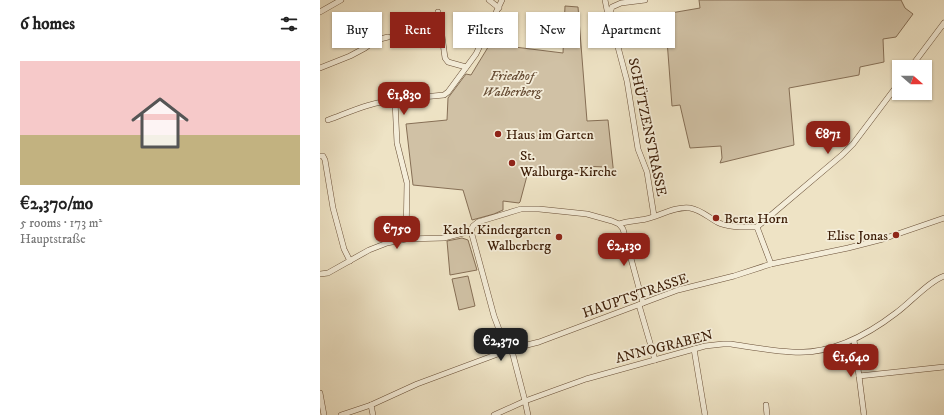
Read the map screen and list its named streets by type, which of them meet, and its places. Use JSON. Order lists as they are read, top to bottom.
{
  "streets": {
    "street": ["SCHÜTZENSTRASSE", "HAUPTSTRASSE", "ANNOGRABEN"]
  },
  "parks": ["Friedhof Walberberg"],
  "places": [
    "Haus im Garten",
    "St. Walburga-Kirche",
    "Berta Horn",
    "Elise Jonas",
    "Kath. Kindergarten Walberberg"
  ],
  "north": "right",
  "page": {
    "heading": "6 homes",
    "chip": [
      "Buy",
      "Rent",
      "Filters",
      "New",
      "Apartment"
    ],
    "list": [
      {
        "name": "€2,370/mo",
        "note": "5 rooms · 173 m² · Hauptstraße"
      }
    ],
    "price": [
      "€1,830",
      "€871",
      "€750",
      "€2,130",
      "€2,370",
      "€1,640"
    ]
  }
}
